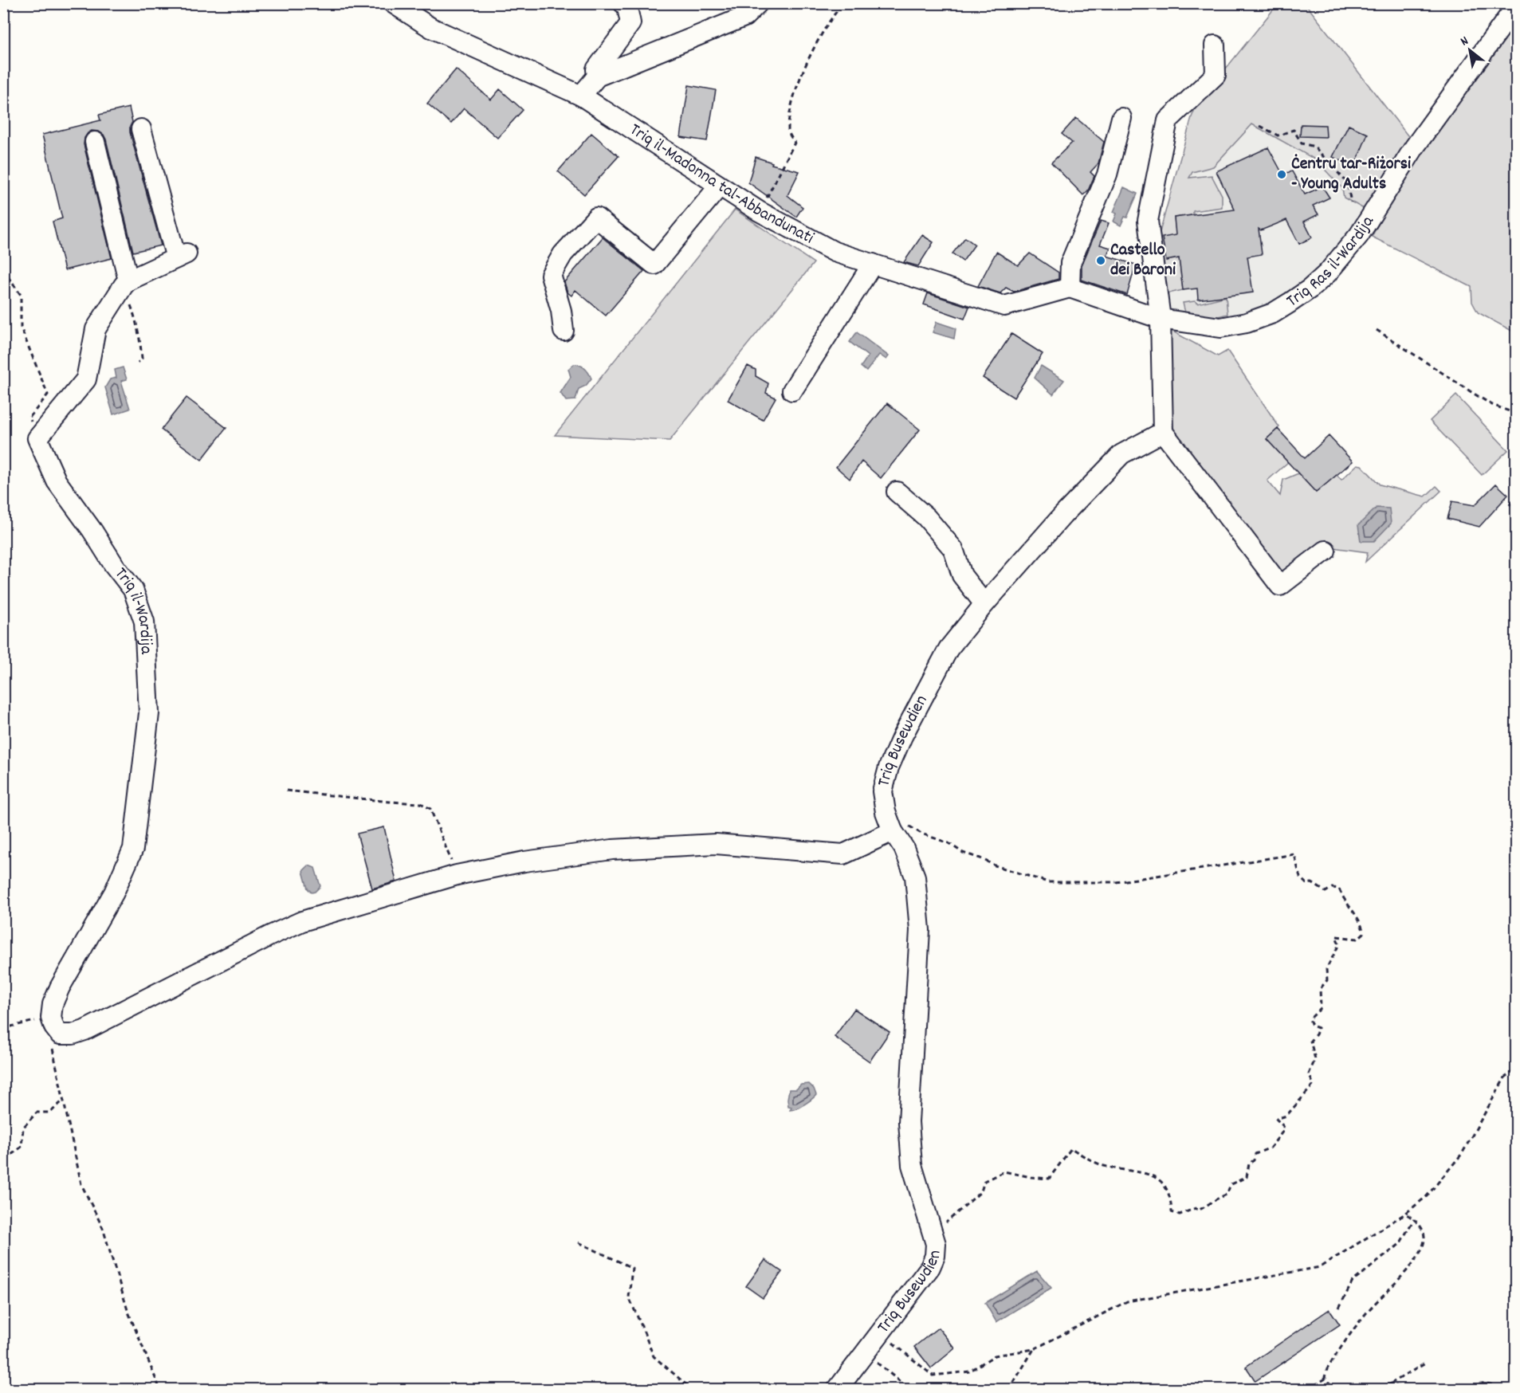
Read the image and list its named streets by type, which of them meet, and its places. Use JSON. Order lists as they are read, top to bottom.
{
  "streets": {
    "street": [
      "Triq il-Madonna tal-Abbandunati",
      "Triq Ras il-Wardija",
      "Triq il-Wardija",
      "Triq Busewdien"
    ]
  },
  "crossings": [
    ["Triq il-Madonna tal-Abbandunati", "Triq Ras il-Wardija"]
  ],
  "places": ["Ċentru tar-Riżorsi - Young Adults", "Castello dei Baroni"],
  "north": "top left"
}
